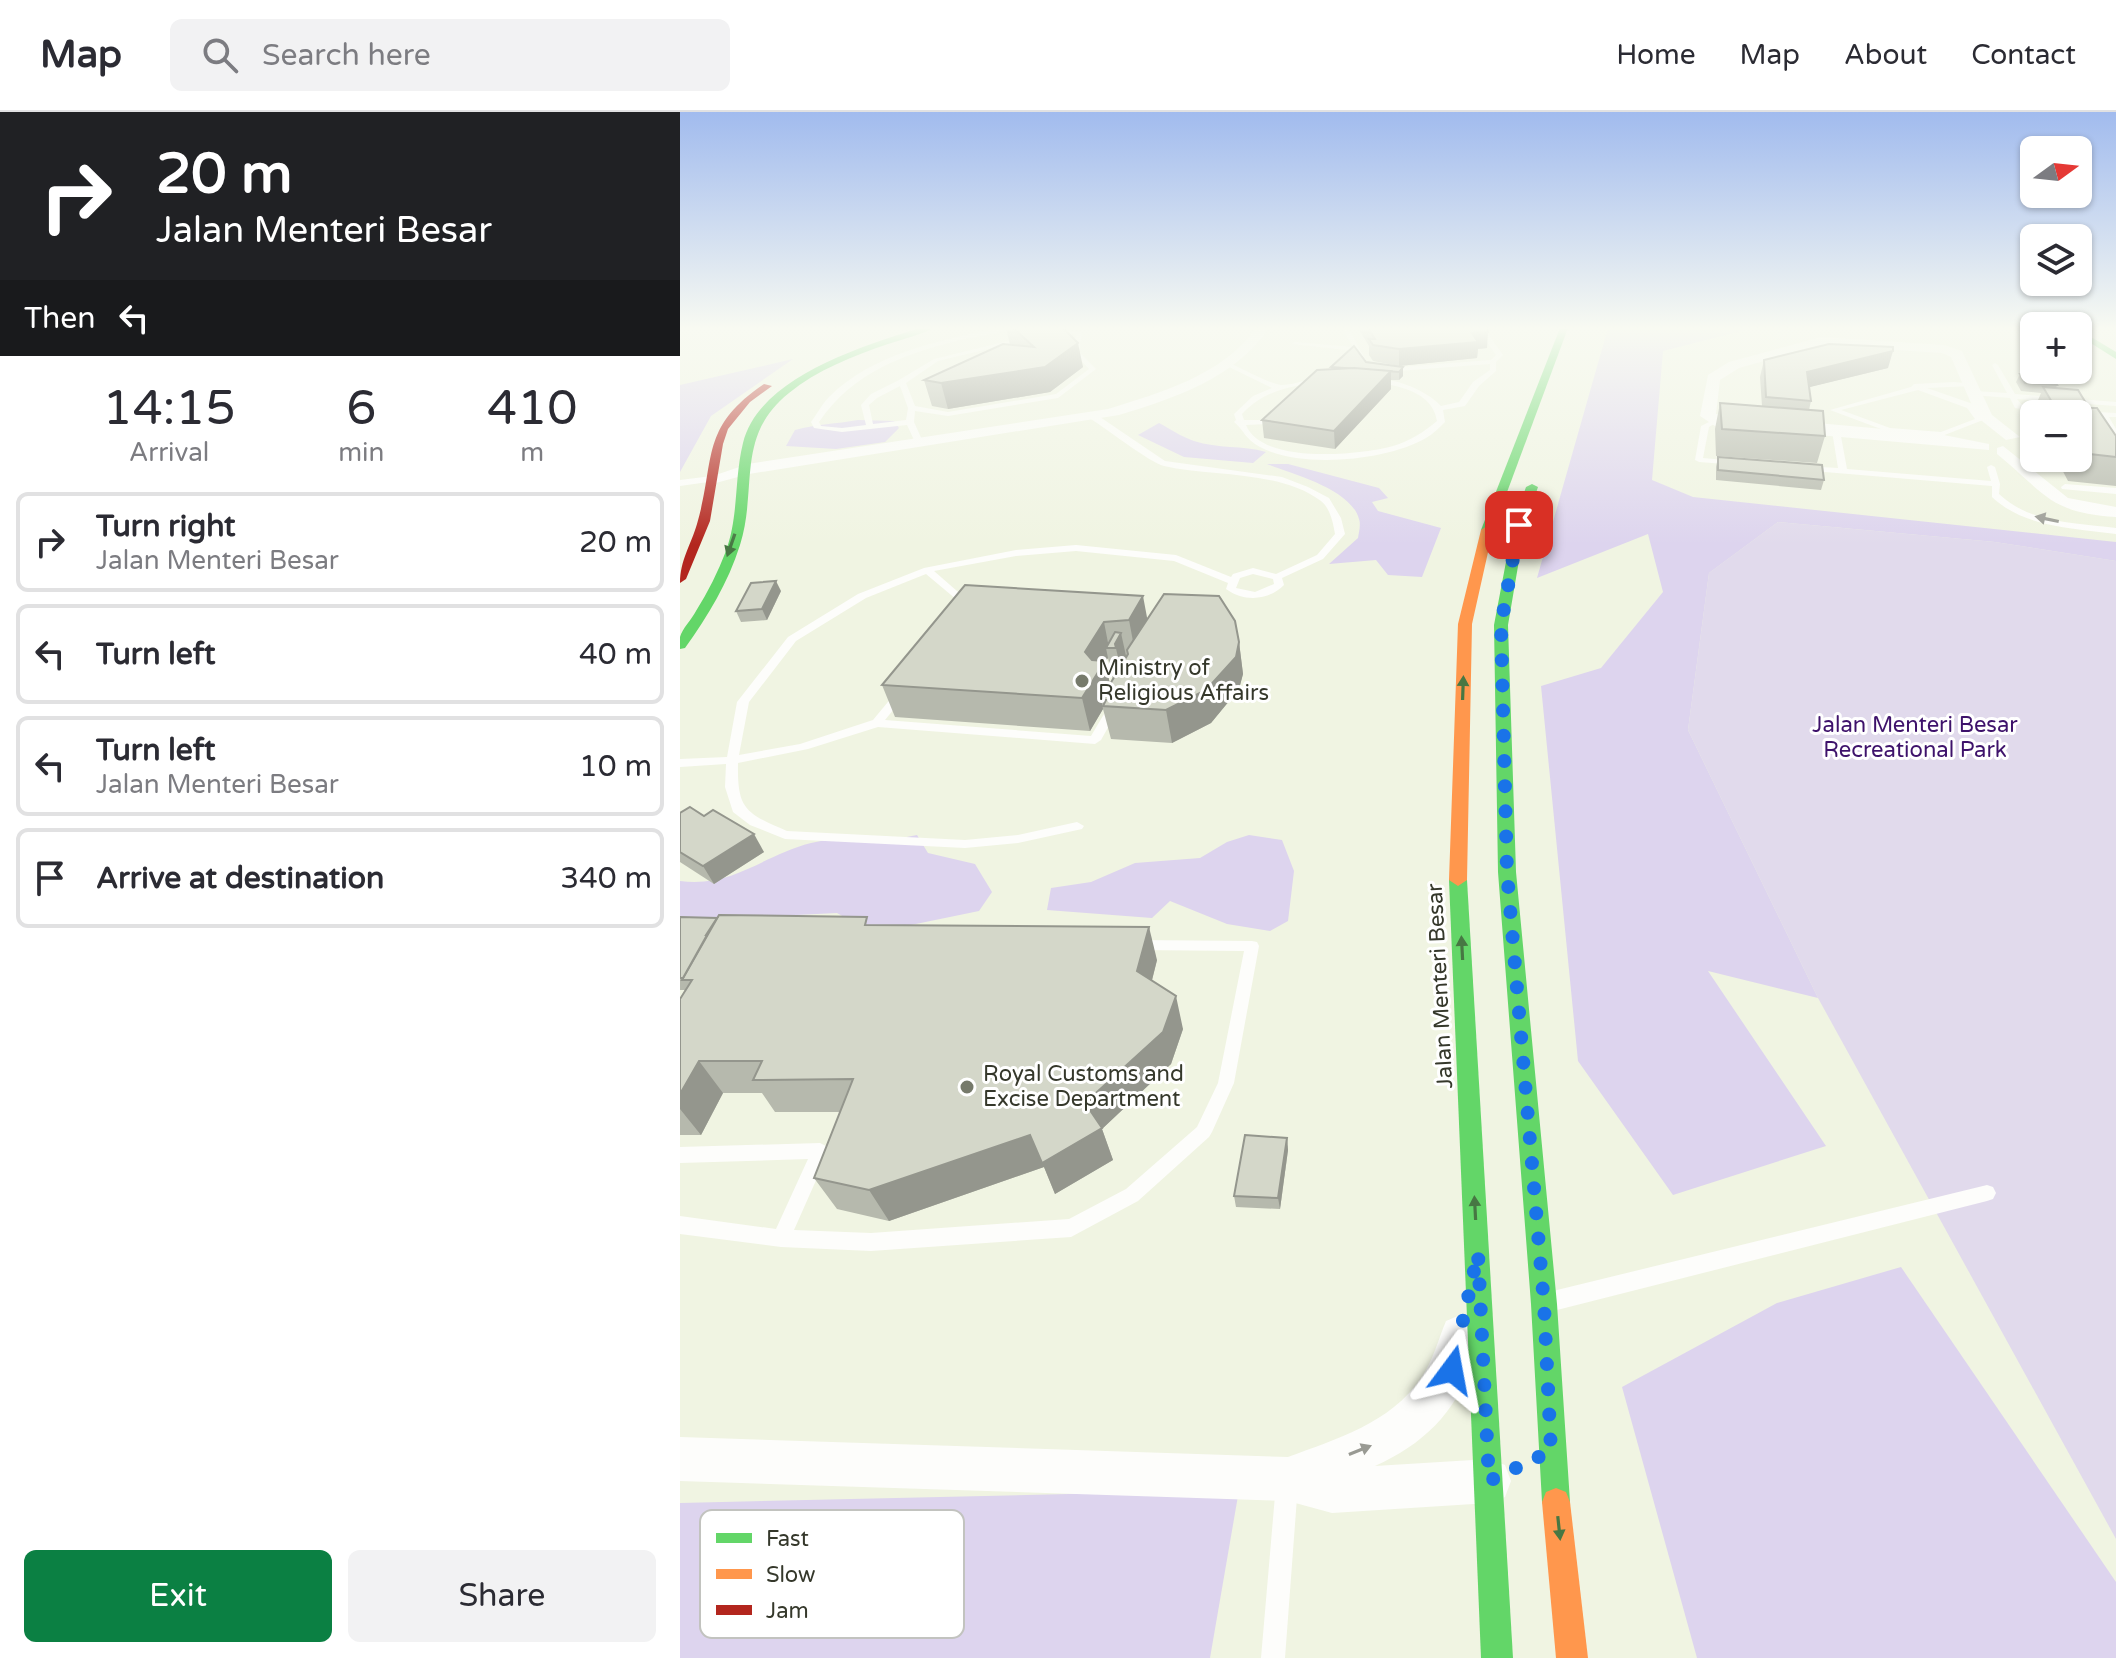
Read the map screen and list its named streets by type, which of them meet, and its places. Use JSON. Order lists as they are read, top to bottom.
{
  "streets": {
    "main road": ["Jalan Menteri Besar"]
  },
  "parks": ["Jalan Menteri Besar Recreational Park"],
  "places": ["Ministry of Religious Affairs", "Royal Customs and Excise Department"],
  "legend": ["Fast", "Slow", "Jam"],
  "north": "right",
  "page": {
    "header": "Map",
    "search": "Search here",
    "nav": [
      "Home",
      "Map",
      "About",
      "Contact"
    ],
    "turn": ["20 m", "Jalan Menteri Besar"],
    "map_buttons": ["+", "−"],
    "then": "Then",
    "eta": [
      "14:15",
      "Arrival",
      "6",
      "min",
      "410",
      "m"
    ],
    "list": [
      {
        "name": "Turn right",
        "note": "Jalan Menteri Besar",
        "value": "20 m"
      },
      {
        "name": "Turn left",
        "value": "40 m"
      },
      {
        "name": "Turn left",
        "note": "Jalan Menteri Besar",
        "value": "10 m"
      },
      {
        "name": "Arrive at destination",
        "value": "340 m"
      }
    ],
    "buttons": ["Exit", "Share"]
  }
}
